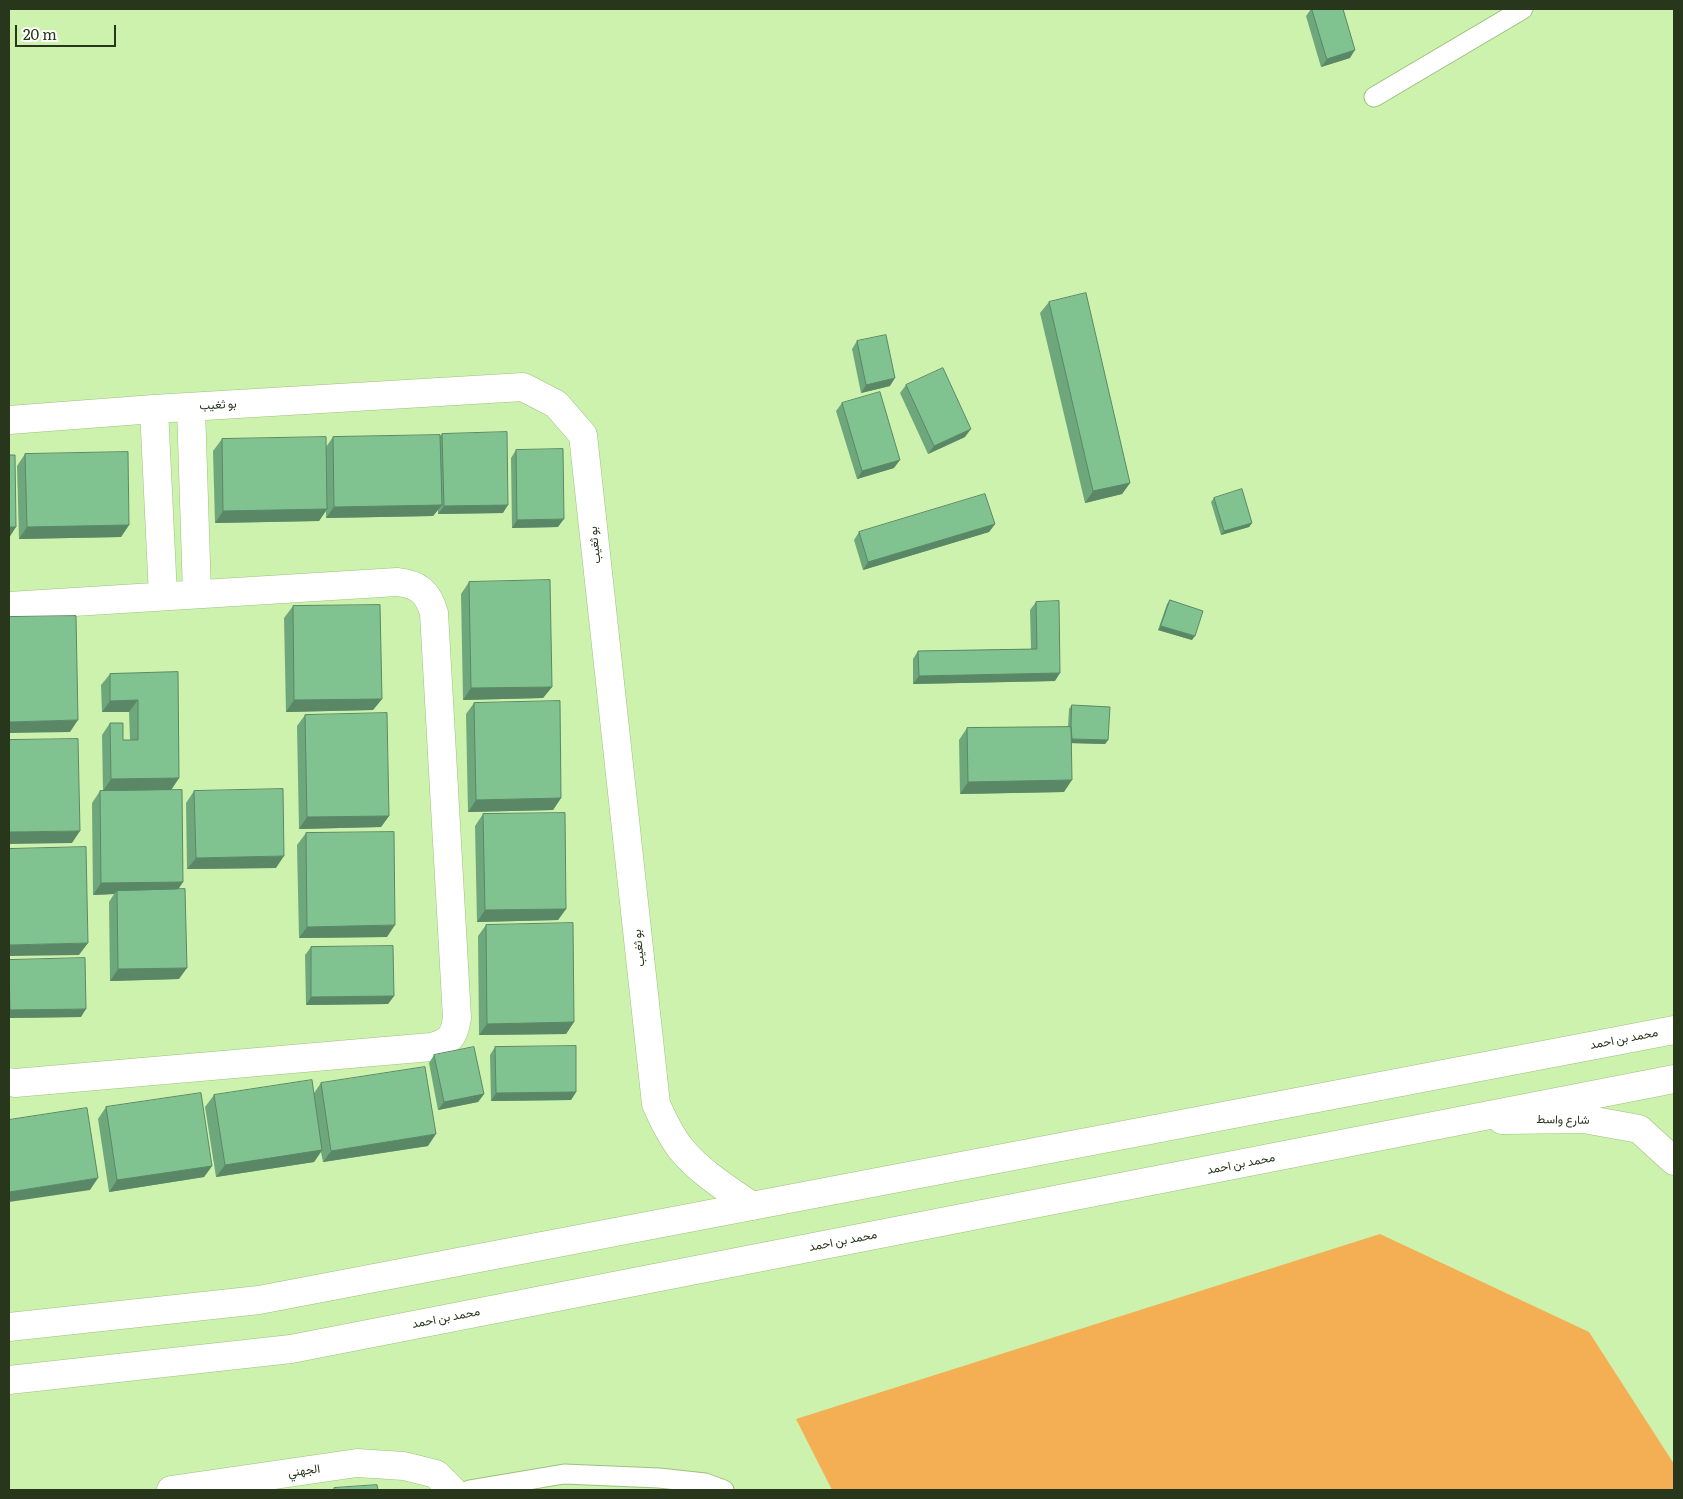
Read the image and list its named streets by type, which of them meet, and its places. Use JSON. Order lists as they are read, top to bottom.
{
  "streets": {
    "street": [
      "بو ثغيب",
      "محمد بن احمد",
      "شارع واسط",
      "الجهني"
    ]
  },
  "crossings": [
    ["بو ثغيب", "محمد بن احمد"],
    ["محمد بن احمد", "شارع واسط"]
  ],
  "scale_bar": "20 m"
}
